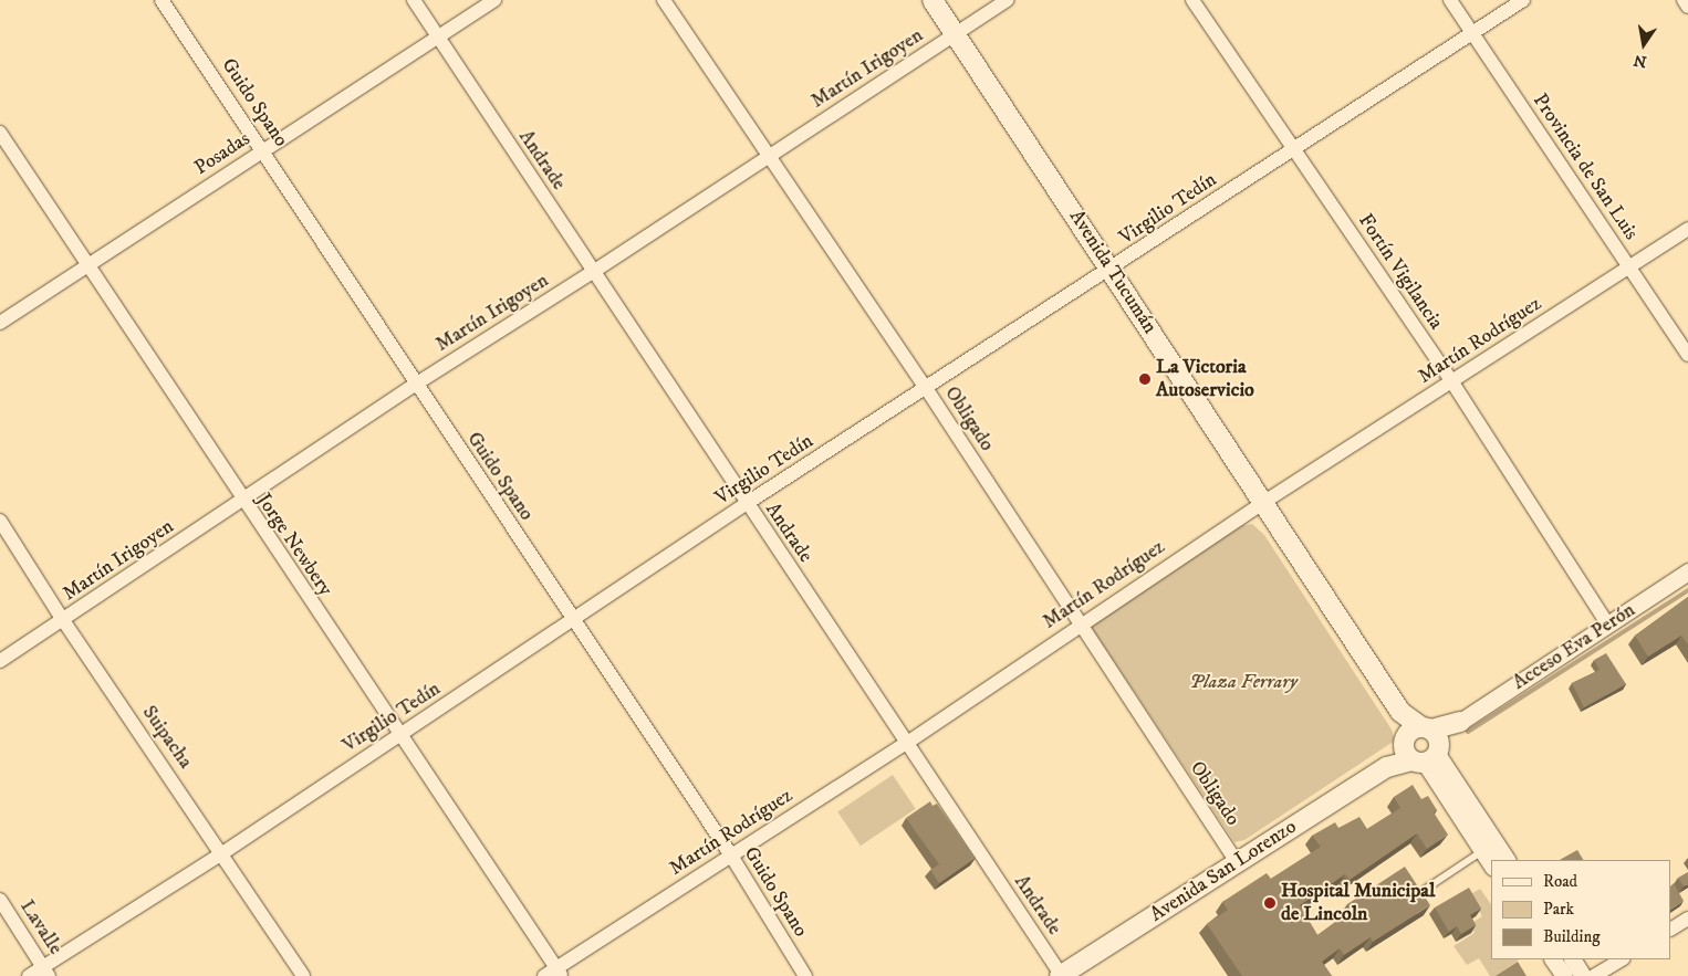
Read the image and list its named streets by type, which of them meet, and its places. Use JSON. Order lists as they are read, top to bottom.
{
  "streets": {
    "main road": ["Avenida Tucumán", "Acceso Eva Perón", "Avenida San Lorenzo"],
    "street": [
      "Martín Irigoyen",
      "Guido Spano",
      "Posadas",
      "Andrade",
      "Provincia de San Luis",
      "Virgilio Tedín",
      "Fortín Vigilancia",
      "Martín Rodríguez",
      "Obligado",
      "Jorge Newbery",
      "Suipacha",
      "Lavalle"
    ]
  },
  "crossings": [
    ["Martín Irigoyen", "Guido Spano"],
    ["Martín Irigoyen", "Andrade"],
    ["Martín Irigoyen", "Avenida Tucumán"],
    ["Martín Irigoyen", "Obligado"],
    ["Martín Irigoyen", "Jorge Newbery"],
    ["Martín Irigoyen", "Suipacha"],
    ["Guido Spano", "Posadas"],
    ["Guido Spano", "Virgilio Tedín"],
    ["Guido Spano", "Martín Rodríguez"],
    ["Posadas", "Andrade"],
    ["Posadas", "Jorge Newbery"],
    ["Andrade", "Virgilio Tedín"],
    ["Andrade", "Martín Rodríguez"],
    ["Andrade", "Avenida San Lorenzo"],
    ["Provincia de San Luis", "Virgilio Tedín"],
    ["Provincia de San Luis", "Martín Rodríguez"],
    ["Virgilio Tedín", "Avenida Tucumán"],
    ["Virgilio Tedín", "Fortín Vigilancia"],
    ["Virgilio Tedín", "Obligado"],
    ["Virgilio Tedín", "Jorge Newbery"],
    ["Virgilio Tedín", "Suipacha"],
    ["Virgilio Tedín", "Lavalle"],
    ["Avenida Tucumán", "Martín Rodríguez"],
    ["Avenida Tucumán", "Acceso Eva Perón"],
    ["Avenida Tucumán", "Avenida San Lorenzo"],
    ["Fortín Vigilancia", "Martín Rodríguez"],
    ["Fortín Vigilancia", "Acceso Eva Perón"],
    ["Martín Rodríguez", "Obligado"],
    ["Martín Rodríguez", "Jorge Newbery"],
    ["Obligado", "Avenida San Lorenzo"],
    ["Acceso Eva Perón", "Avenida San Lorenzo"]
  ],
  "parks": ["Plaza Ferrary"],
  "places": ["La Victoria Autoservicio", "Hospital Municipal de Lincoln"],
  "legend": ["Road", "Park", "Building"],
  "north": "bottom"
}
